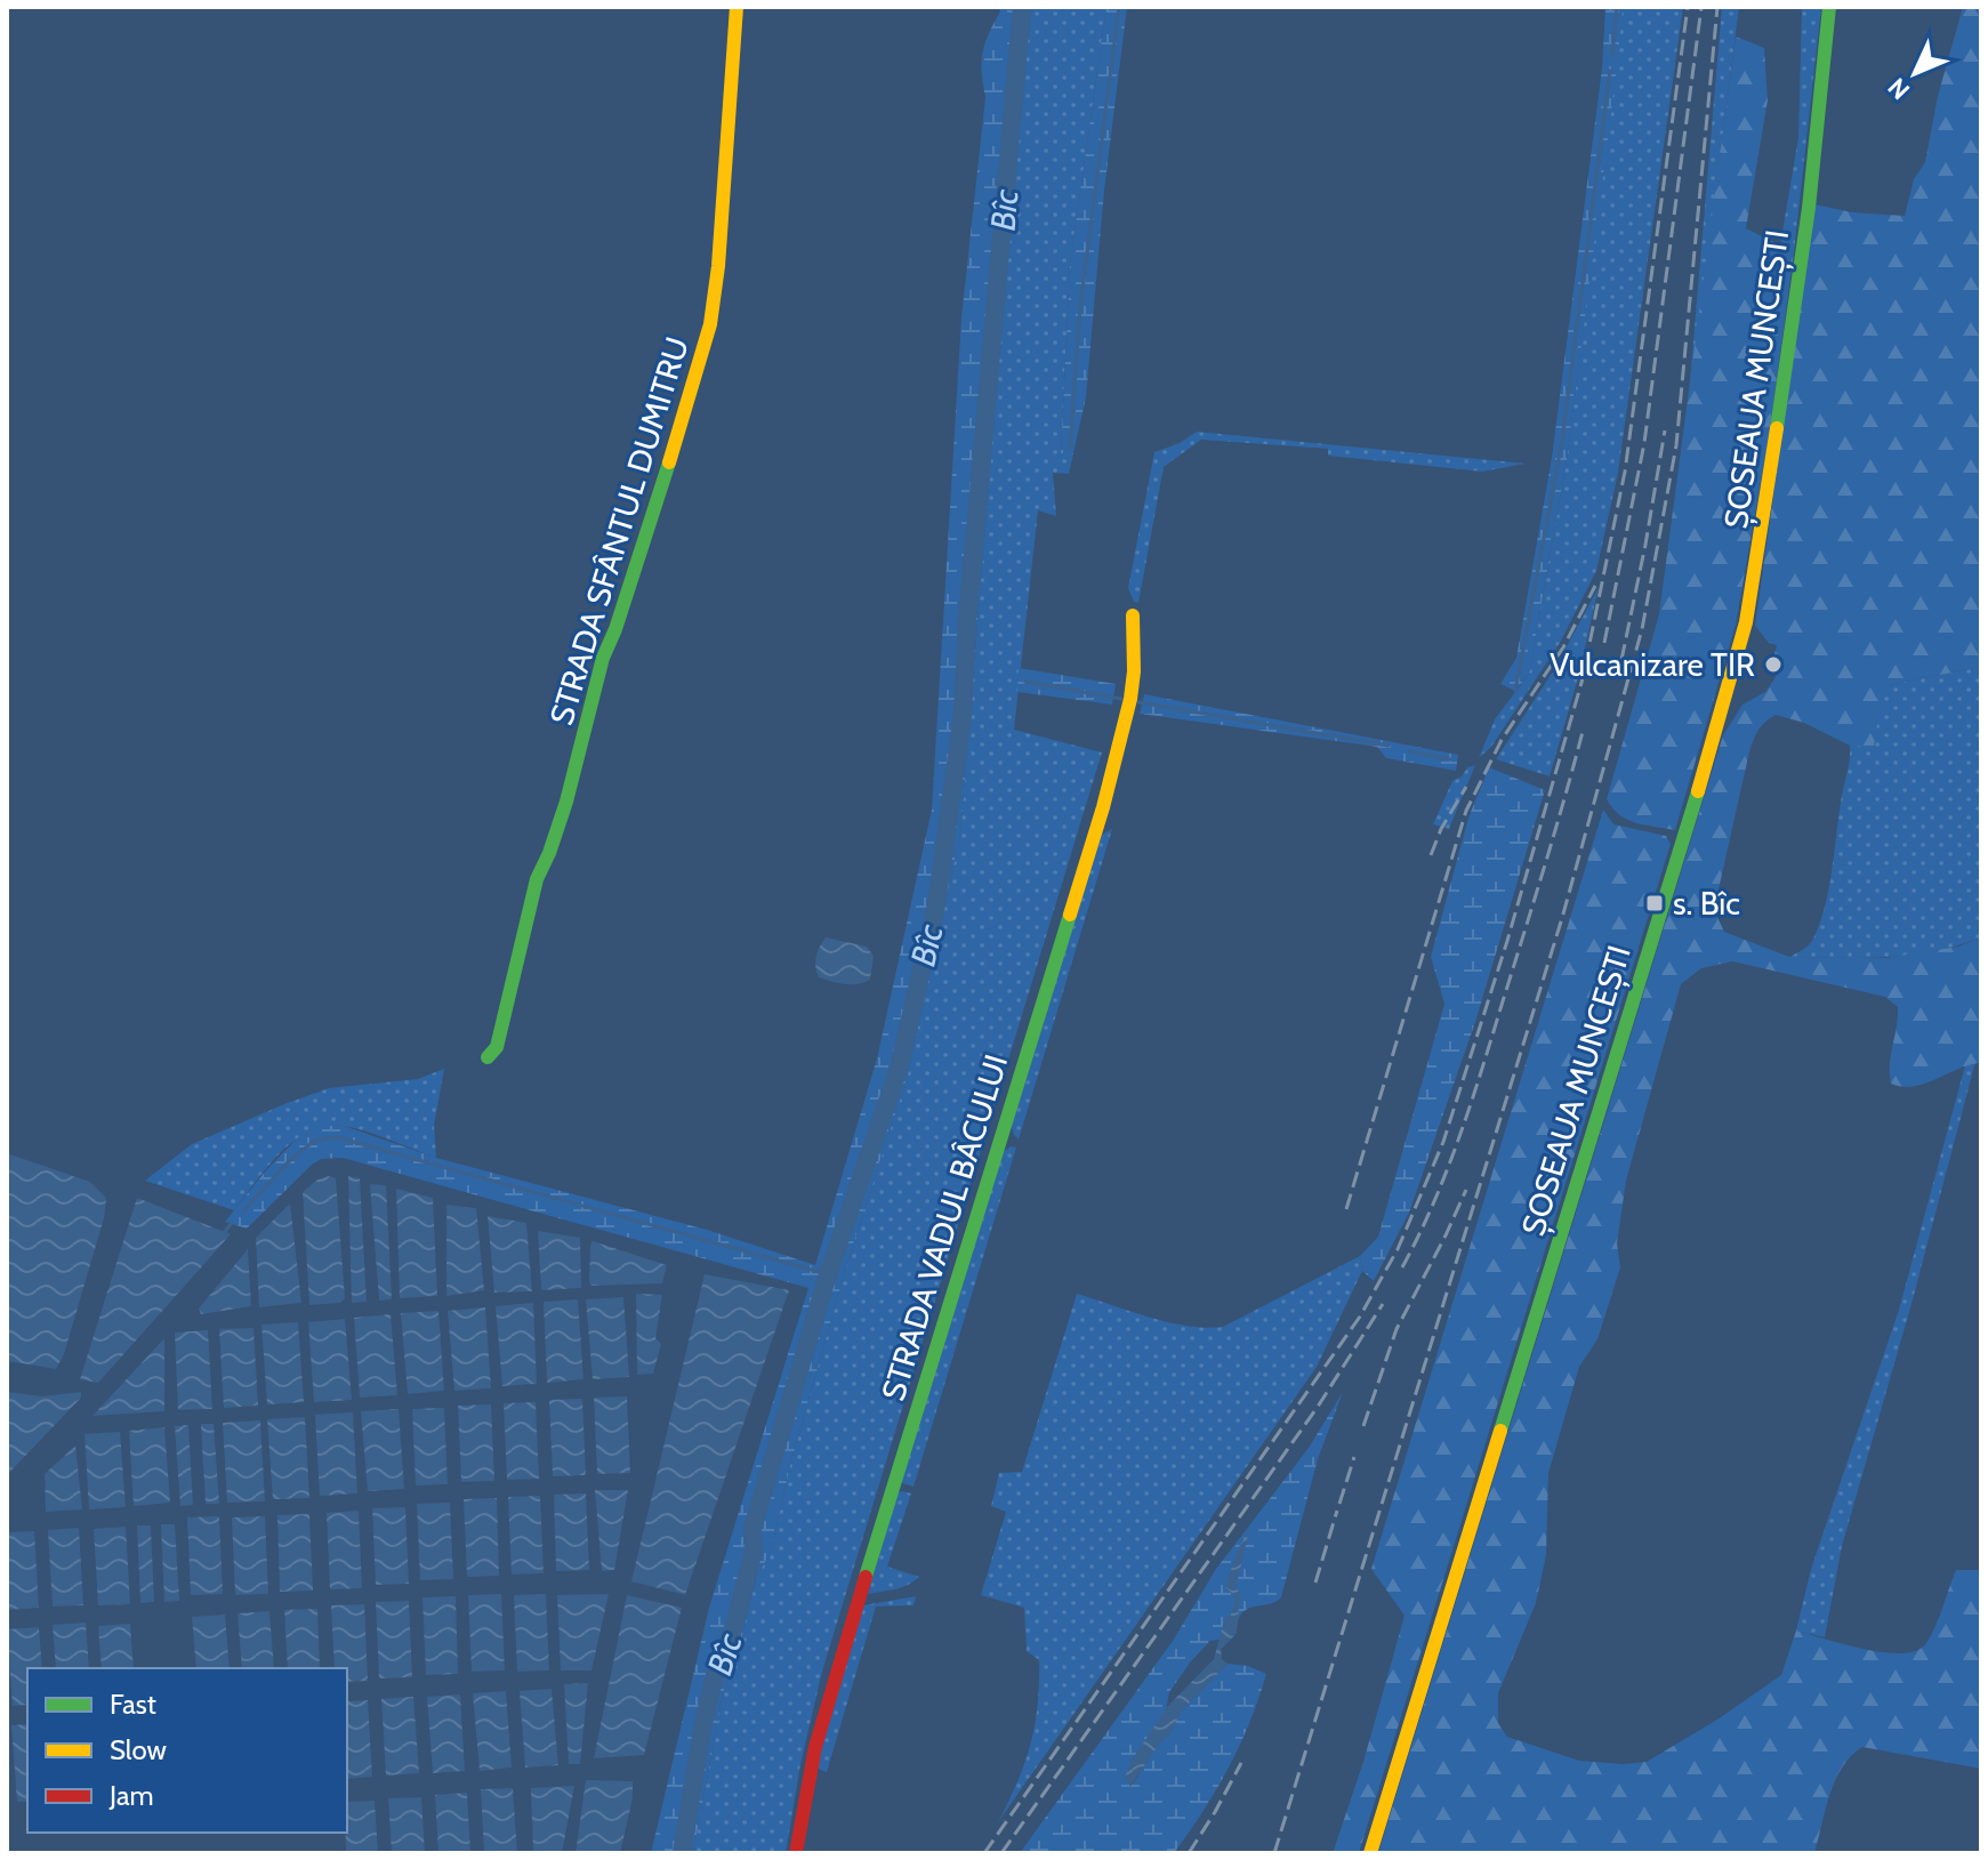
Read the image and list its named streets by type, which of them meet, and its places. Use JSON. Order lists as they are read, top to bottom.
{
  "streets": {
    "street": ["ȘOSEAUA MUNCEȘTI", "STRADA SFÂNTUL DUMITRU", "STRADA VADUL BÂCULUI"]
  },
  "water": ["Bîc"],
  "places": {
    "other": ["Vulcanizare TIR"],
    "transit": ["s. Bîc"]
  },
  "legend": ["Fast", "Slow", "Jam"],
  "north": "bottom left"
}
